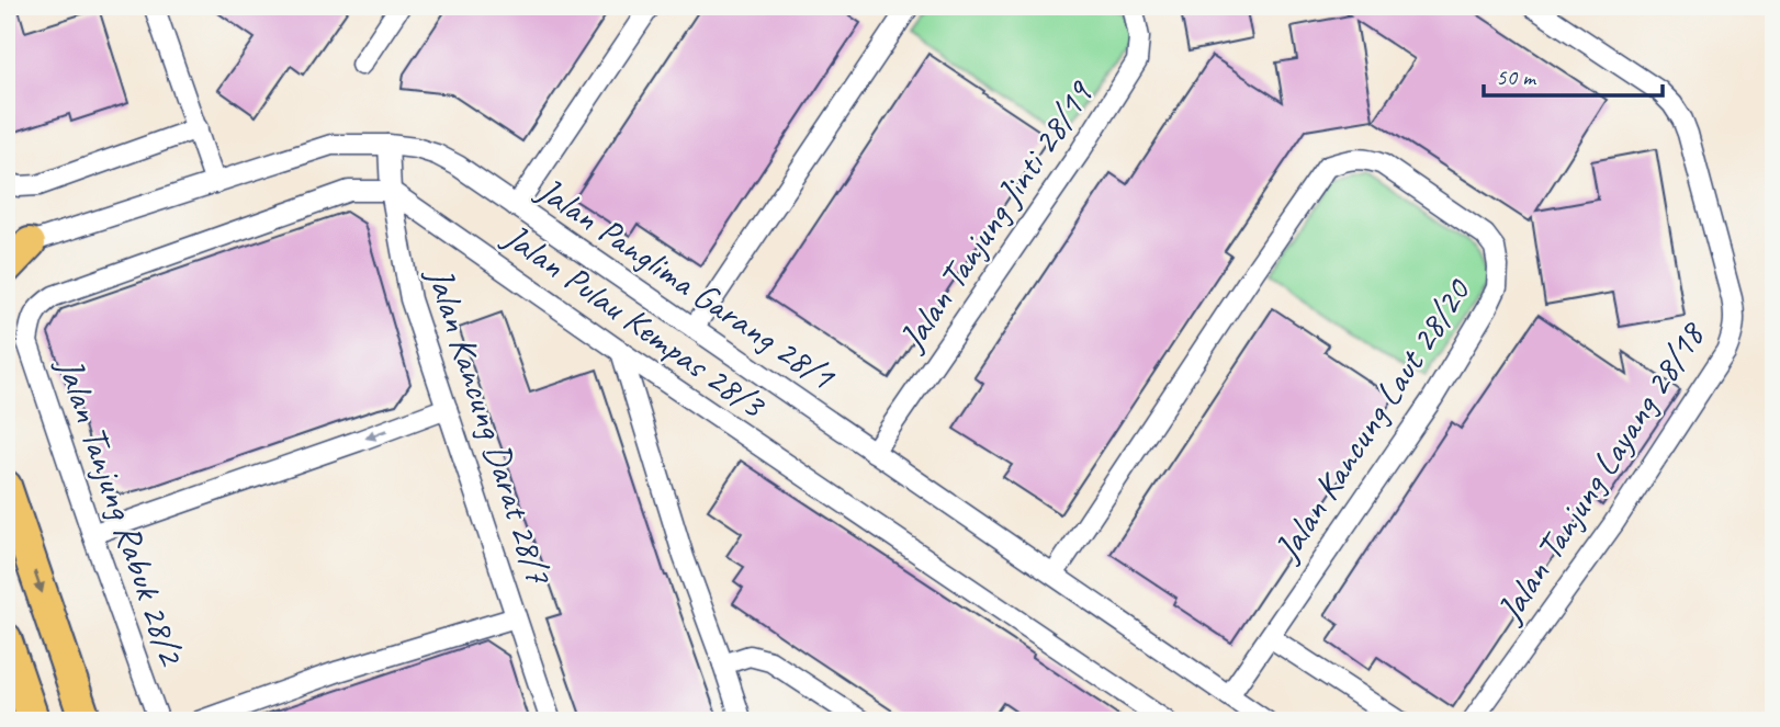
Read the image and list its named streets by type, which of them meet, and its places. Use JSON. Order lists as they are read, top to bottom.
{
  "streets": {
    "street": [
      "Jalan Tanjung Jinti 28/19",
      "Jalan Panglima Garang 28/1",
      "Jalan Pulau Kempas 28/3",
      "Jalan Kancung Laut 28/20",
      "Jalan Kancung Darat 28/7",
      "Jalan Tanjung Layang 28/18",
      "Jalan Tanjung Rabuk 28/2"
    ]
  },
  "crossings": [
    ["Jalan Tanjung Jinti 28/19", "Jalan Panglima Garang 28/1"],
    ["Jalan Panglima Garang 28/1", "Jalan Kancung Laut 28/20"],
    ["Jalan Panglima Garang 28/1", "Jalan Kancung Darat 28/7"],
    ["Jalan Pulau Kempas 28/3", "Jalan Kancung Darat 28/7"],
    ["Jalan Pulau Kempas 28/3", "Jalan Tanjung Rabuk 28/2"],
    ["Jalan Kancung Darat 28/7", "Jalan Tanjung Rabuk 28/2"]
  ],
  "scale_bar": "50 m"
}
